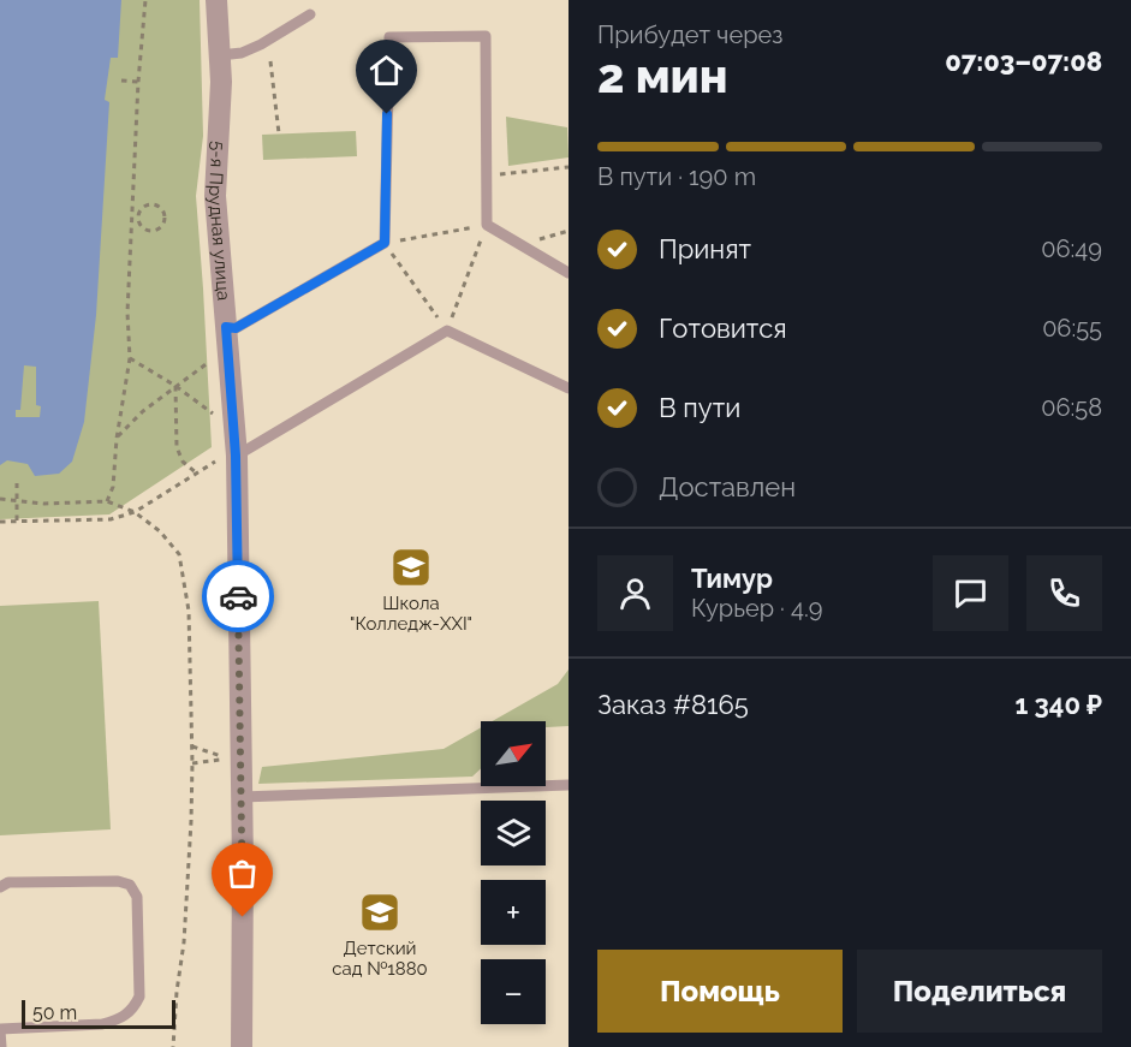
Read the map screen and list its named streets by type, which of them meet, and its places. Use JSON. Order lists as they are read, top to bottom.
{
  "streets": {
    "street": ["5-я Прудная улица"]
  },
  "places": {
    "school or university": ["Школа \"Колледж-XXI\"", "Детский сад №1880"]
  },
  "scale_bar": "50 m",
  "north": "top right",
  "page": {
    "heading": ["2 мин", "Прибудет через", "07:03–07:08"],
    "panel": [
      "Тимур",
      "Курьер · 4.9",
      "Заказ #8165",
      "1 340 ₽"
    ],
    "bar": "В пути · 190 m",
    "list": [
      ["Принят", "06:49"],
      ["Готовится", "06:55"],
      ["В пути", "06:58"],
      "Доставлен"
    ],
    "map_buttons": ["+", "−"],
    "buttons": ["Помощь", "Поделиться"],
    "scale": "50 m"
  }
}
